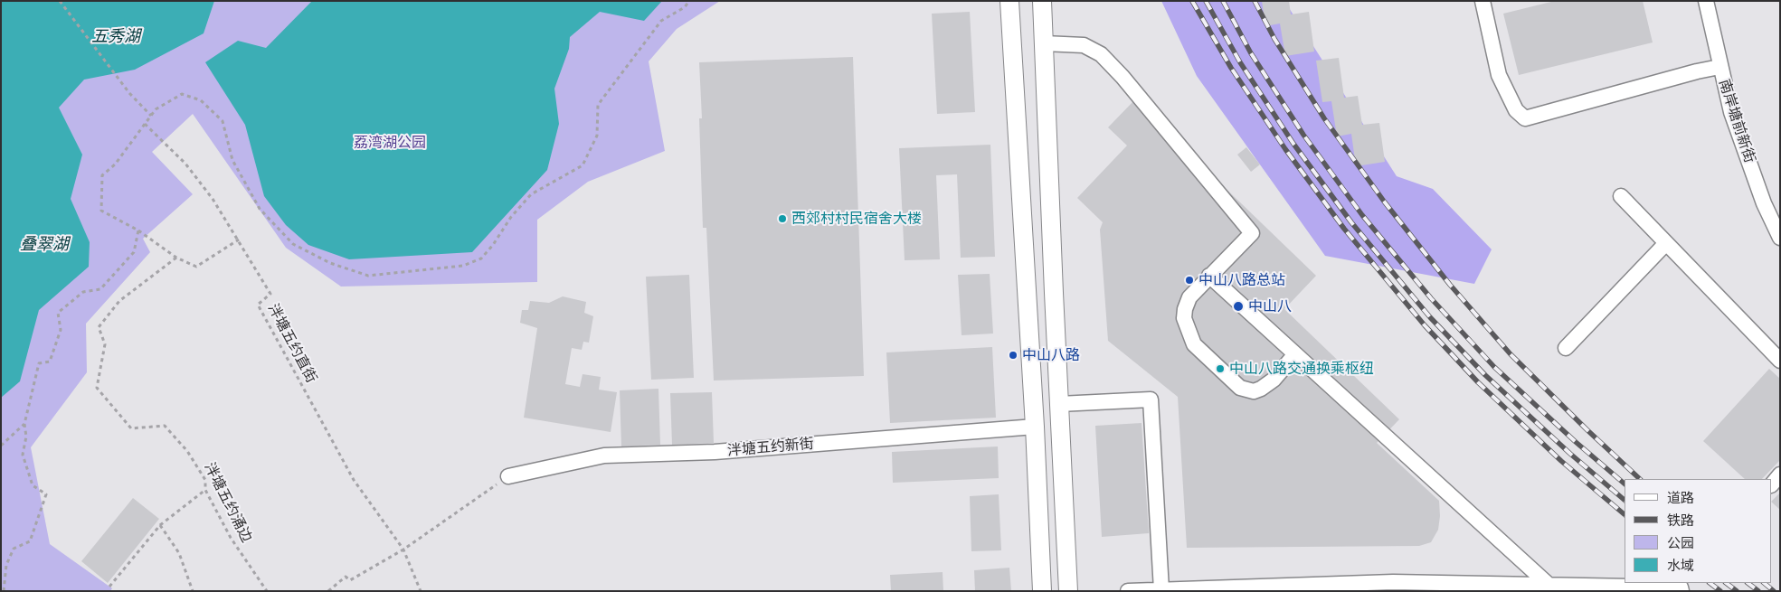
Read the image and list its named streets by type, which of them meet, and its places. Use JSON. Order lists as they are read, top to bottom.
{
  "streets": {
    "street": ["南岸塘前新街", "泮塘五约新街"],
    "path": ["泮塘五约直街", "泮塘五约涌边"]
  },
  "water": ["五秀湖", "叠翠湖"],
  "parks": ["荔湾湖公园"],
  "places": [
    "西郊村村民宿舍大楼",
    "中山八路总站",
    "中山八",
    "中山八路",
    "中山八路交通换乘枢纽"
  ],
  "legend": [
    "道路",
    "铁路",
    "公园",
    "水域"
  ]
}
